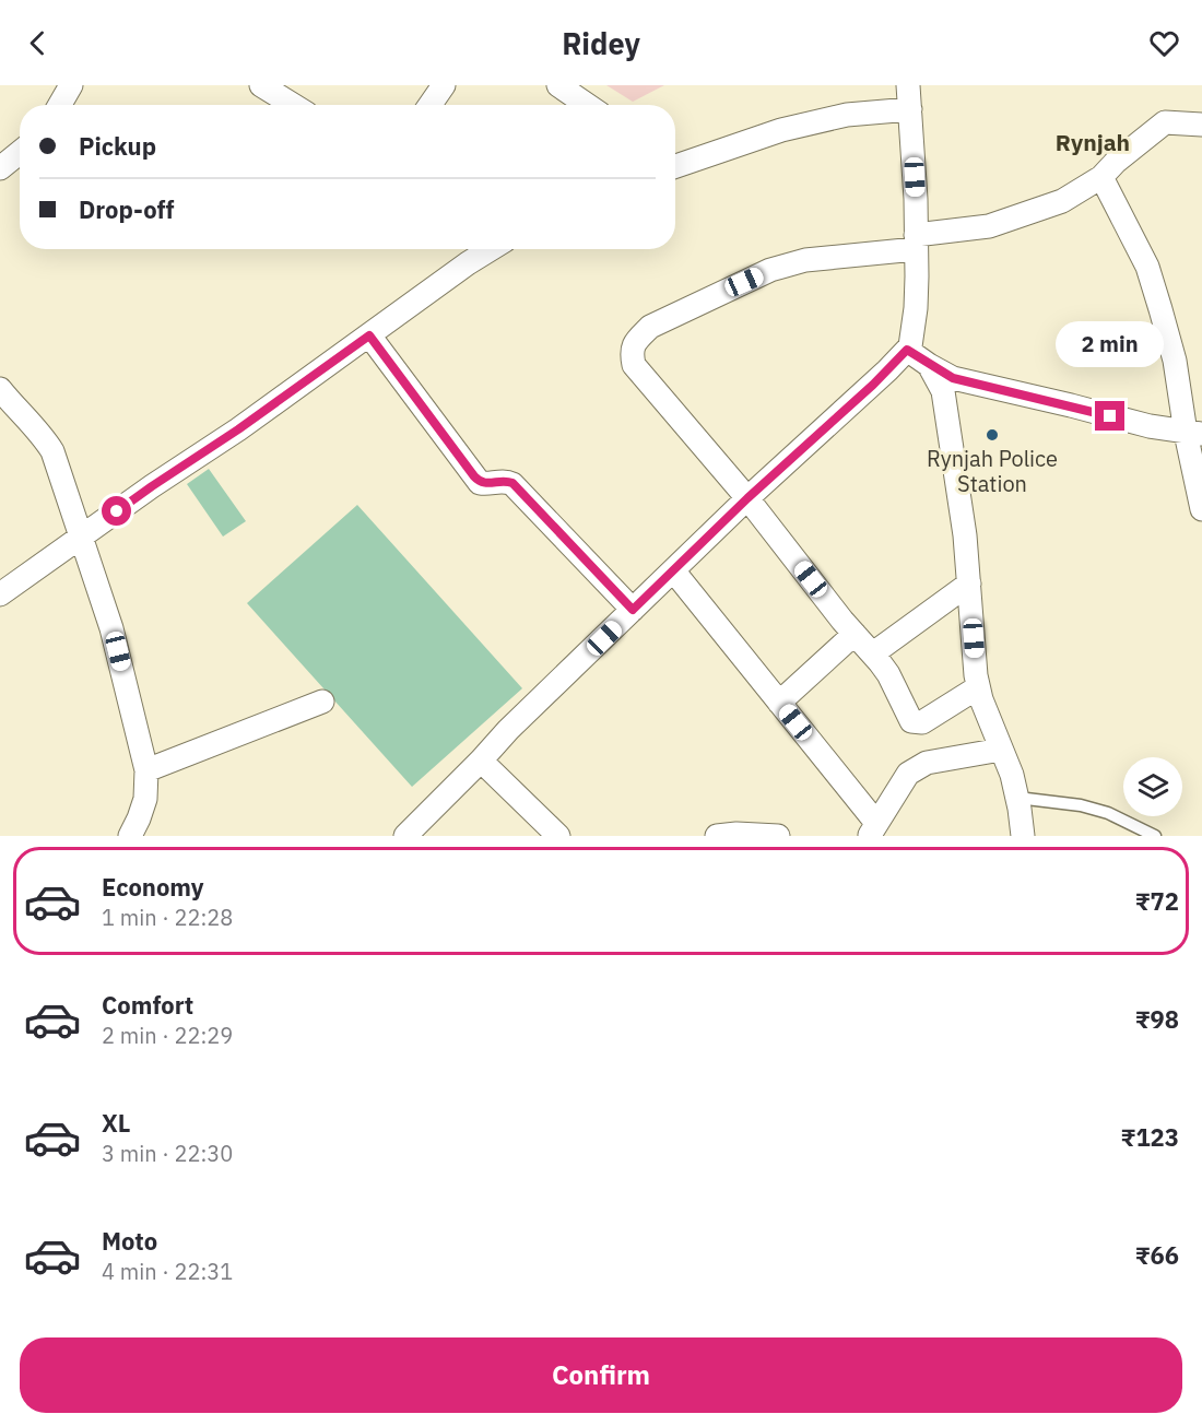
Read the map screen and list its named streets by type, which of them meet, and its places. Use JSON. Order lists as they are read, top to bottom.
{
  "districts": ["Rynjah"],
  "places": ["Rynjah Police Station"],
  "page": {
    "header": "Ridey",
    "banner": ["Pickup", "Drop-off"],
    "bubble": "2 min",
    "list": [
      {
        "name": "Economy",
        "note": "1 min · 22:28",
        "value": "₹72"
      },
      {
        "name": "Comfort",
        "note": "2 min · 22:29",
        "value": "₹98"
      },
      {
        "name": "XL",
        "note": "3 min · 22:30",
        "value": "₹123"
      },
      {
        "name": "Moto",
        "note": "4 min · 22:31",
        "value": "₹66"
      }
    ],
    "buttons": "Confirm"
  }
}
